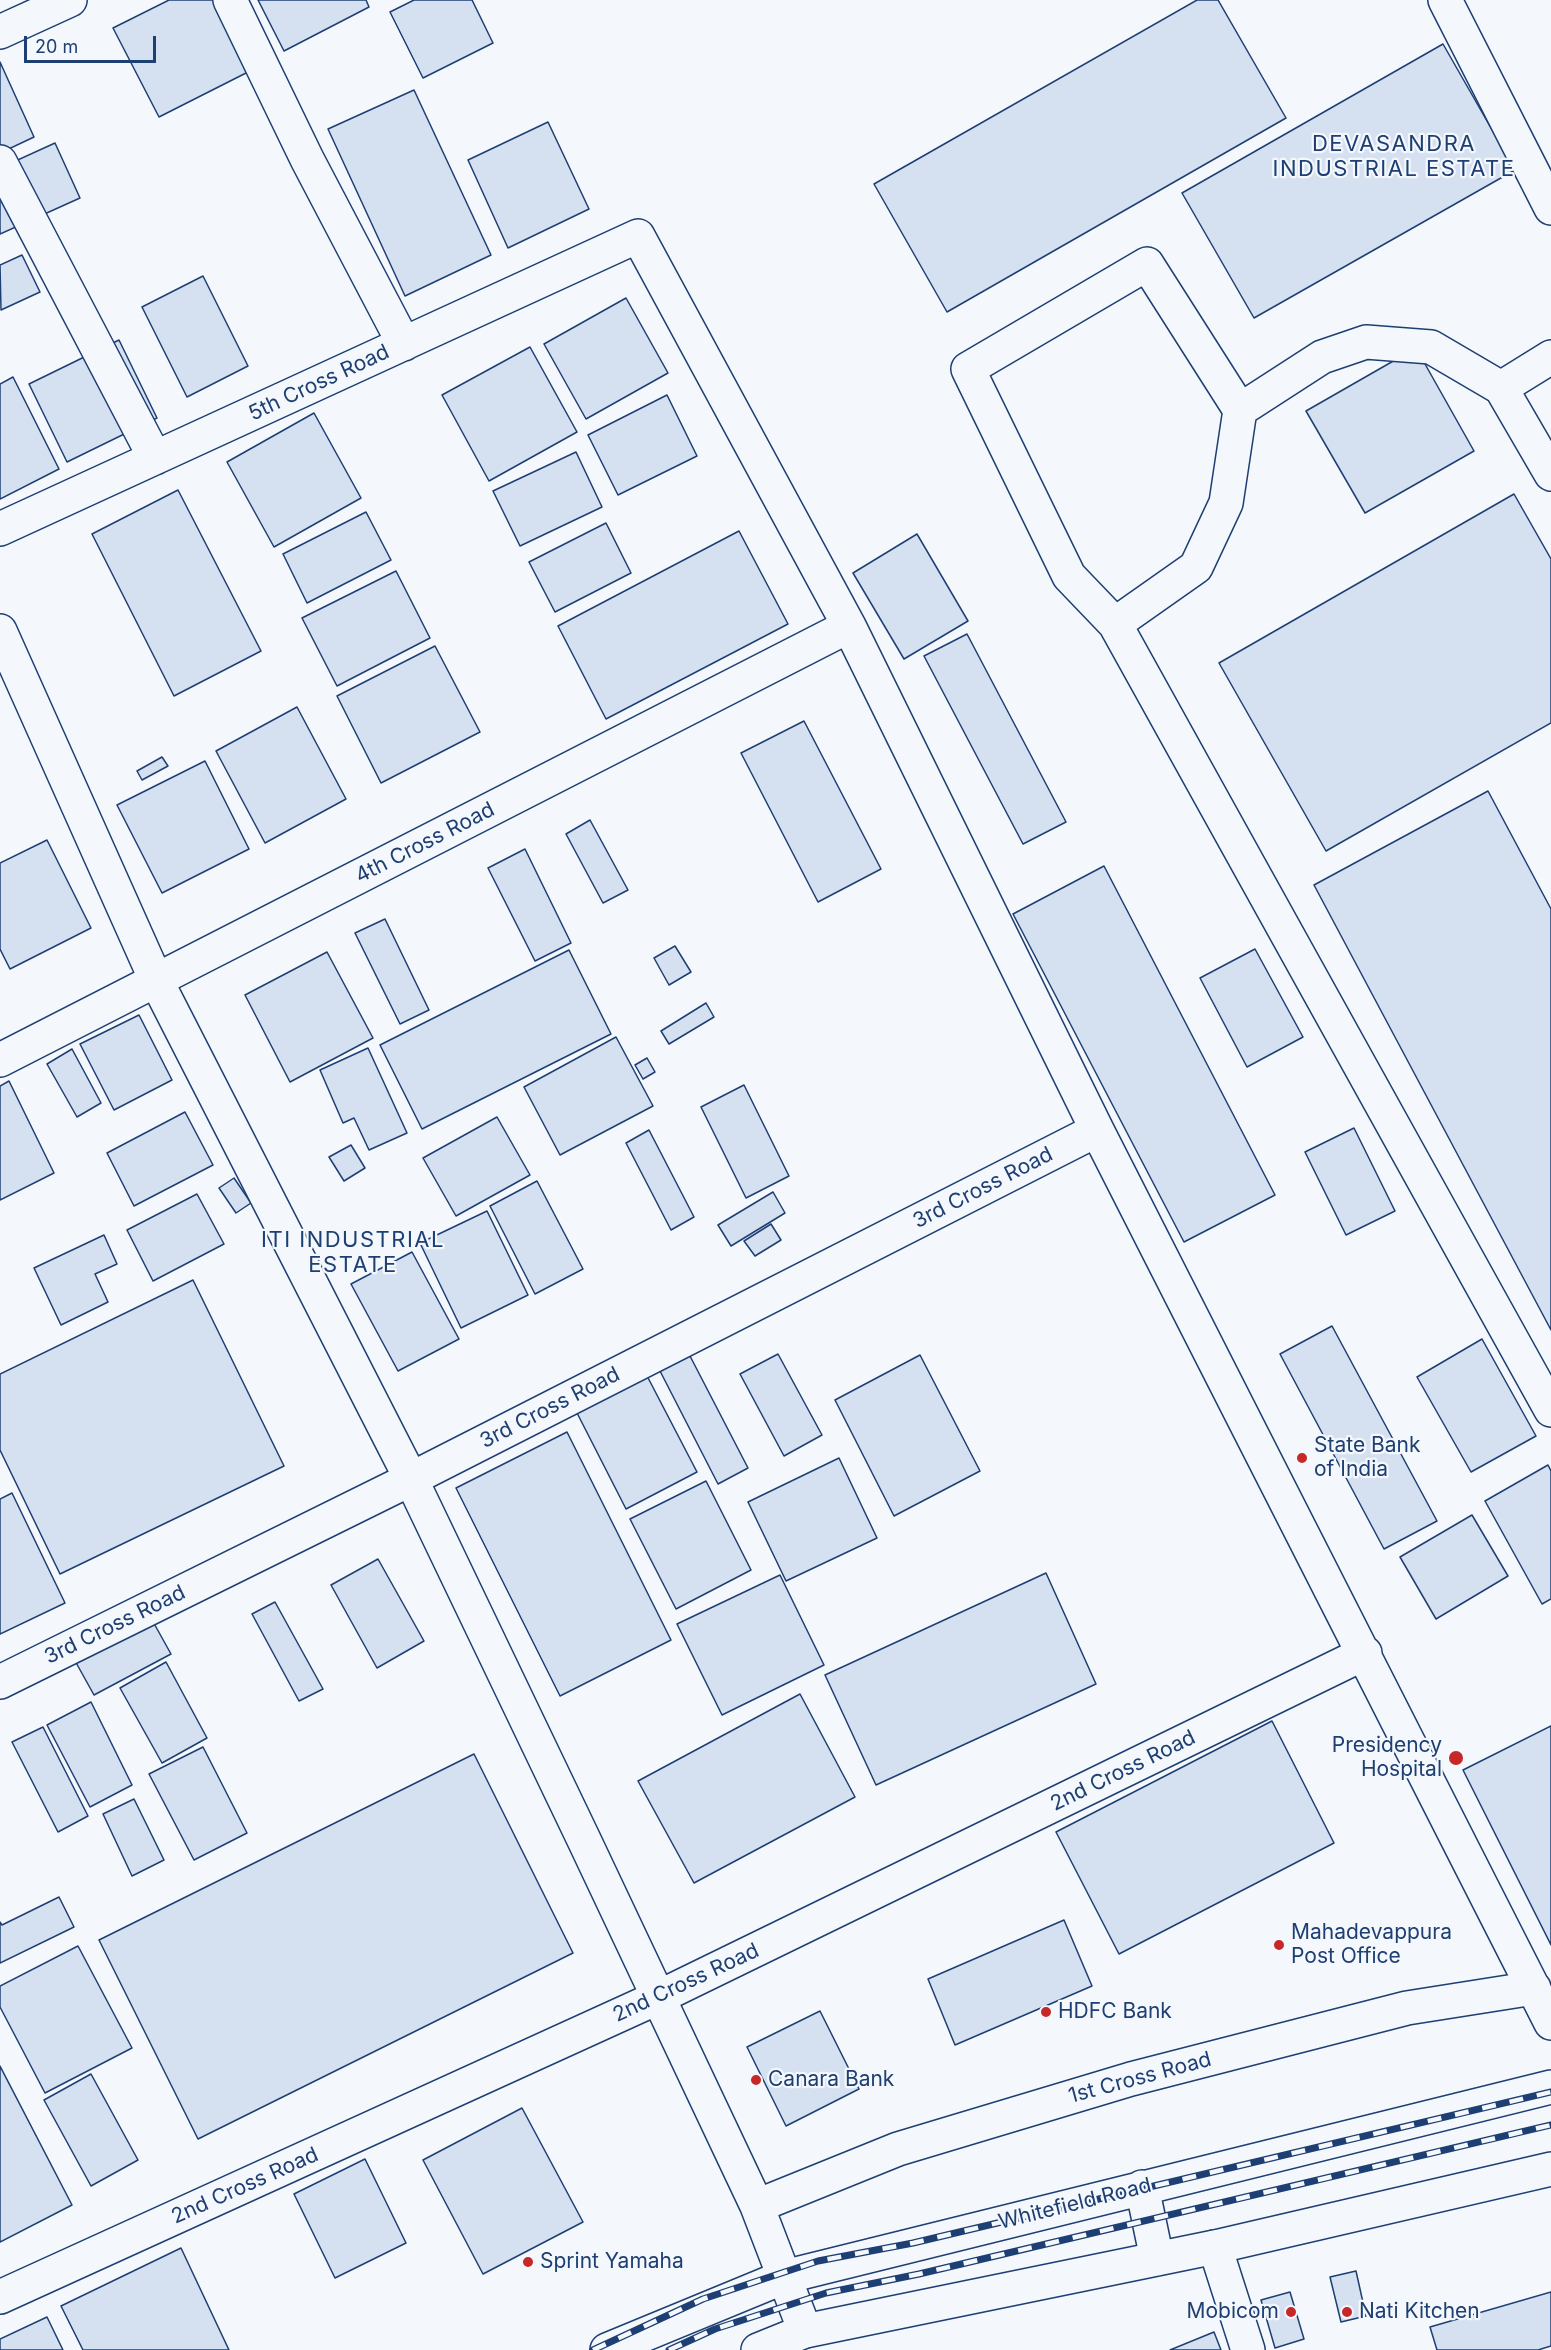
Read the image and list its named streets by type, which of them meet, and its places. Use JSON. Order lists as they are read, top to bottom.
{
  "streets": {
    "main road": [
      "5th Cross Road",
      "4th Cross Road",
      "3rd Cross Road",
      "2nd Cross Road",
      "1st Cross Road",
      "Whitefield Road"
    ]
  },
  "crossings": [
    ["5th Cross Road", "4th Cross Road"]
  ],
  "districts": ["DEVASANDRA INDUSTRIAL ESTATE", "ITI INDUSTRIAL ESTATE"],
  "places": [
    "State Bank of India",
    "Presidency Hospital",
    "Mahadevappura Post Office",
    "HDFC Bank",
    "Canara Bank",
    "Sprint Yamaha",
    "Mobicom",
    "Nati Kitchen"
  ],
  "scale_bar": "20 m"
}
